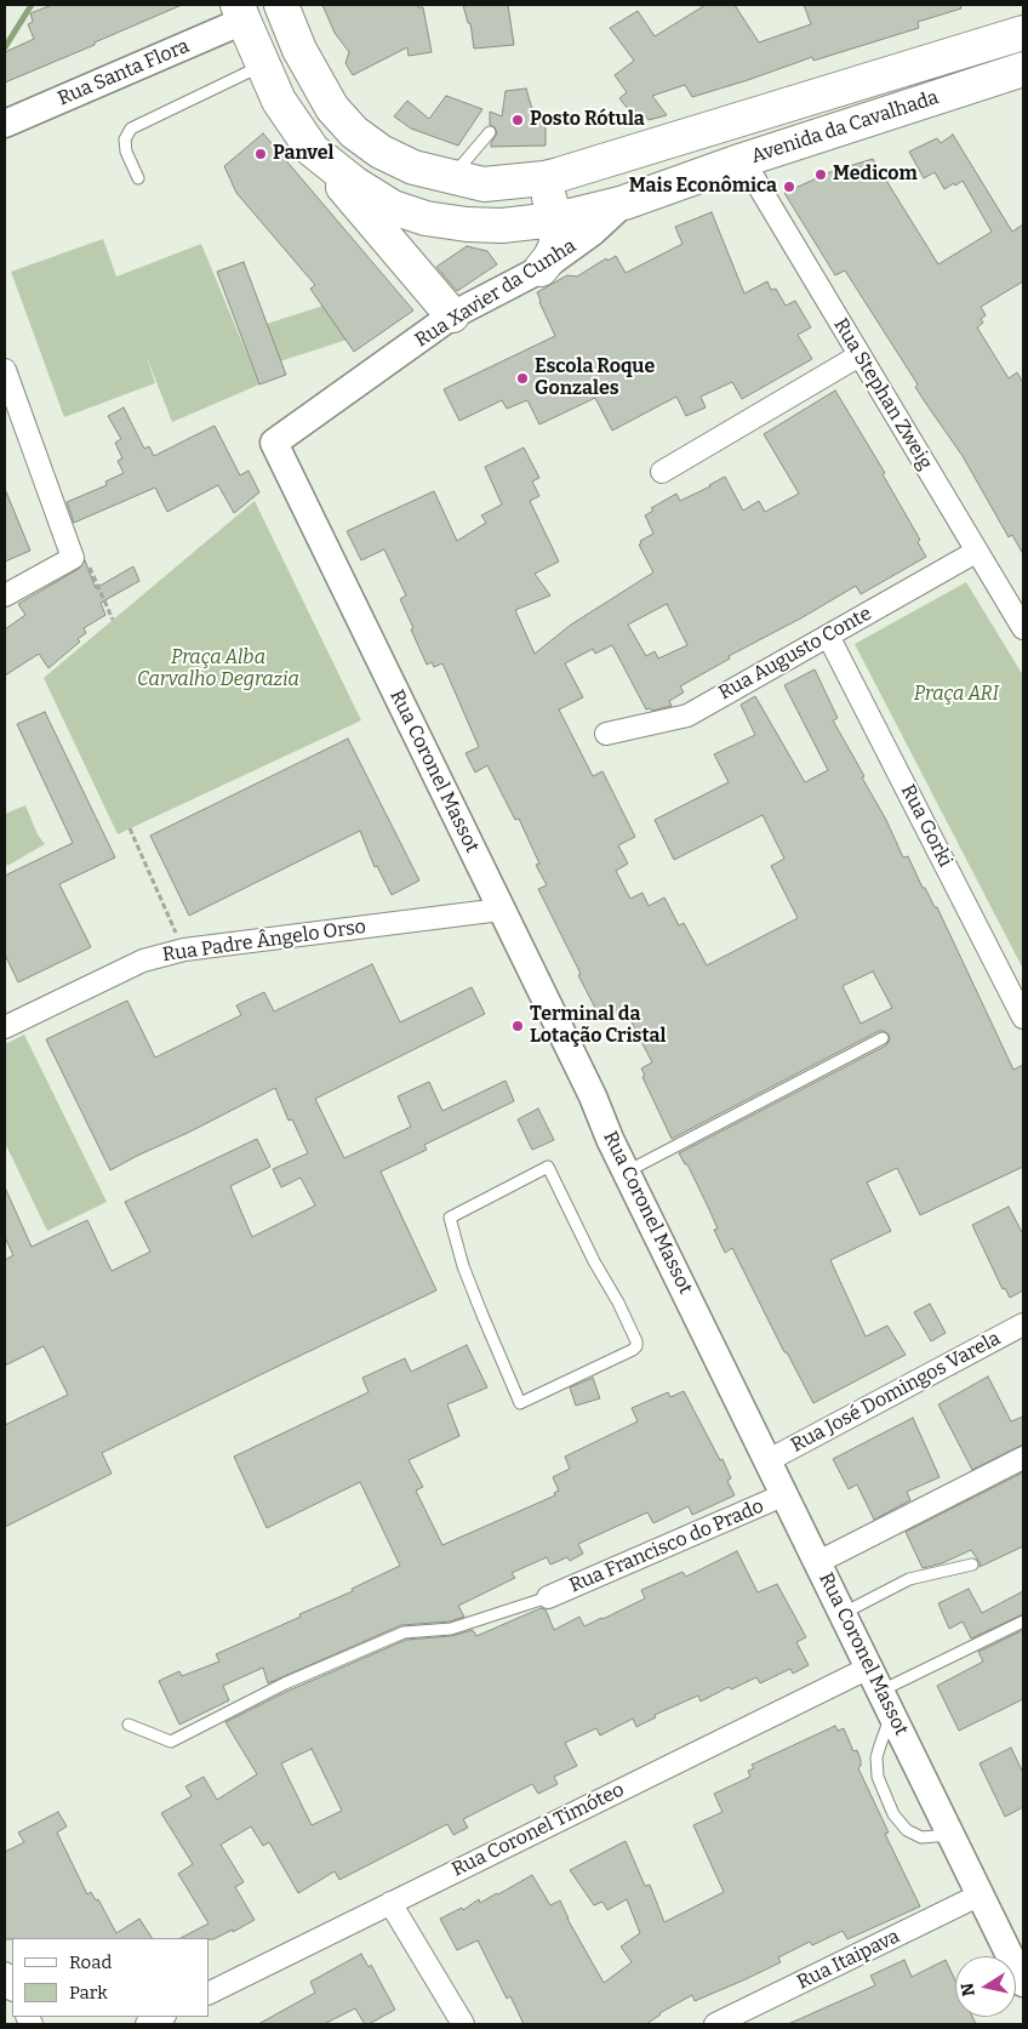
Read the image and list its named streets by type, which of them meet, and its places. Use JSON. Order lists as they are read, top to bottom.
{
  "streets": {
    "main road": ["Avenida da Cavalhada"],
    "street": [
      "Rua Santa Flora",
      "Rua Xavier da Cunha",
      "Rua Stephan Zweig",
      "Rua Augusto Conte",
      "Rua Coronel Massot",
      "Rua Gorki",
      "Rua Padre Ângelo Orso",
      "Rua José Domingos Varela",
      "Rua Francisco do Prado",
      "Rua Coronel Timóteo",
      "Rua Itaipava"
    ]
  },
  "crossings": [
    ["Rua Santa Flora", "Avenida da Cavalhada"],
    ["Avenida da Cavalhada", "Rua Xavier da Cunha"],
    ["Avenida da Cavalhada", "Rua Stephan Zweig"],
    ["Rua Xavier da Cunha", "Rua Coronel Massot"],
    ["Rua Stephan Zweig", "Rua Augusto Conte"],
    ["Rua Augusto Conte", "Rua Gorki"],
    ["Rua Coronel Massot", "Rua Padre Ângelo Orso"],
    ["Rua Coronel Massot", "Rua José Domingos Varela"],
    ["Rua Coronel Massot", "Rua Francisco do Prado"],
    ["Rua Coronel Massot", "Rua Coronel Timóteo"],
    ["Rua Coronel Massot", "Rua Itaipava"]
  ],
  "parks": ["Praça Alba Carvalho Degrazia", "Praça ARI"],
  "places": [
    "Posto Rótula",
    "Panvel",
    "Medicom",
    "Mais Econômica",
    "Escola Roque Gonzales",
    "Terminal da Lotação Cristal"
  ],
  "legend": ["Road", "Park"],
  "north": "left"
}
